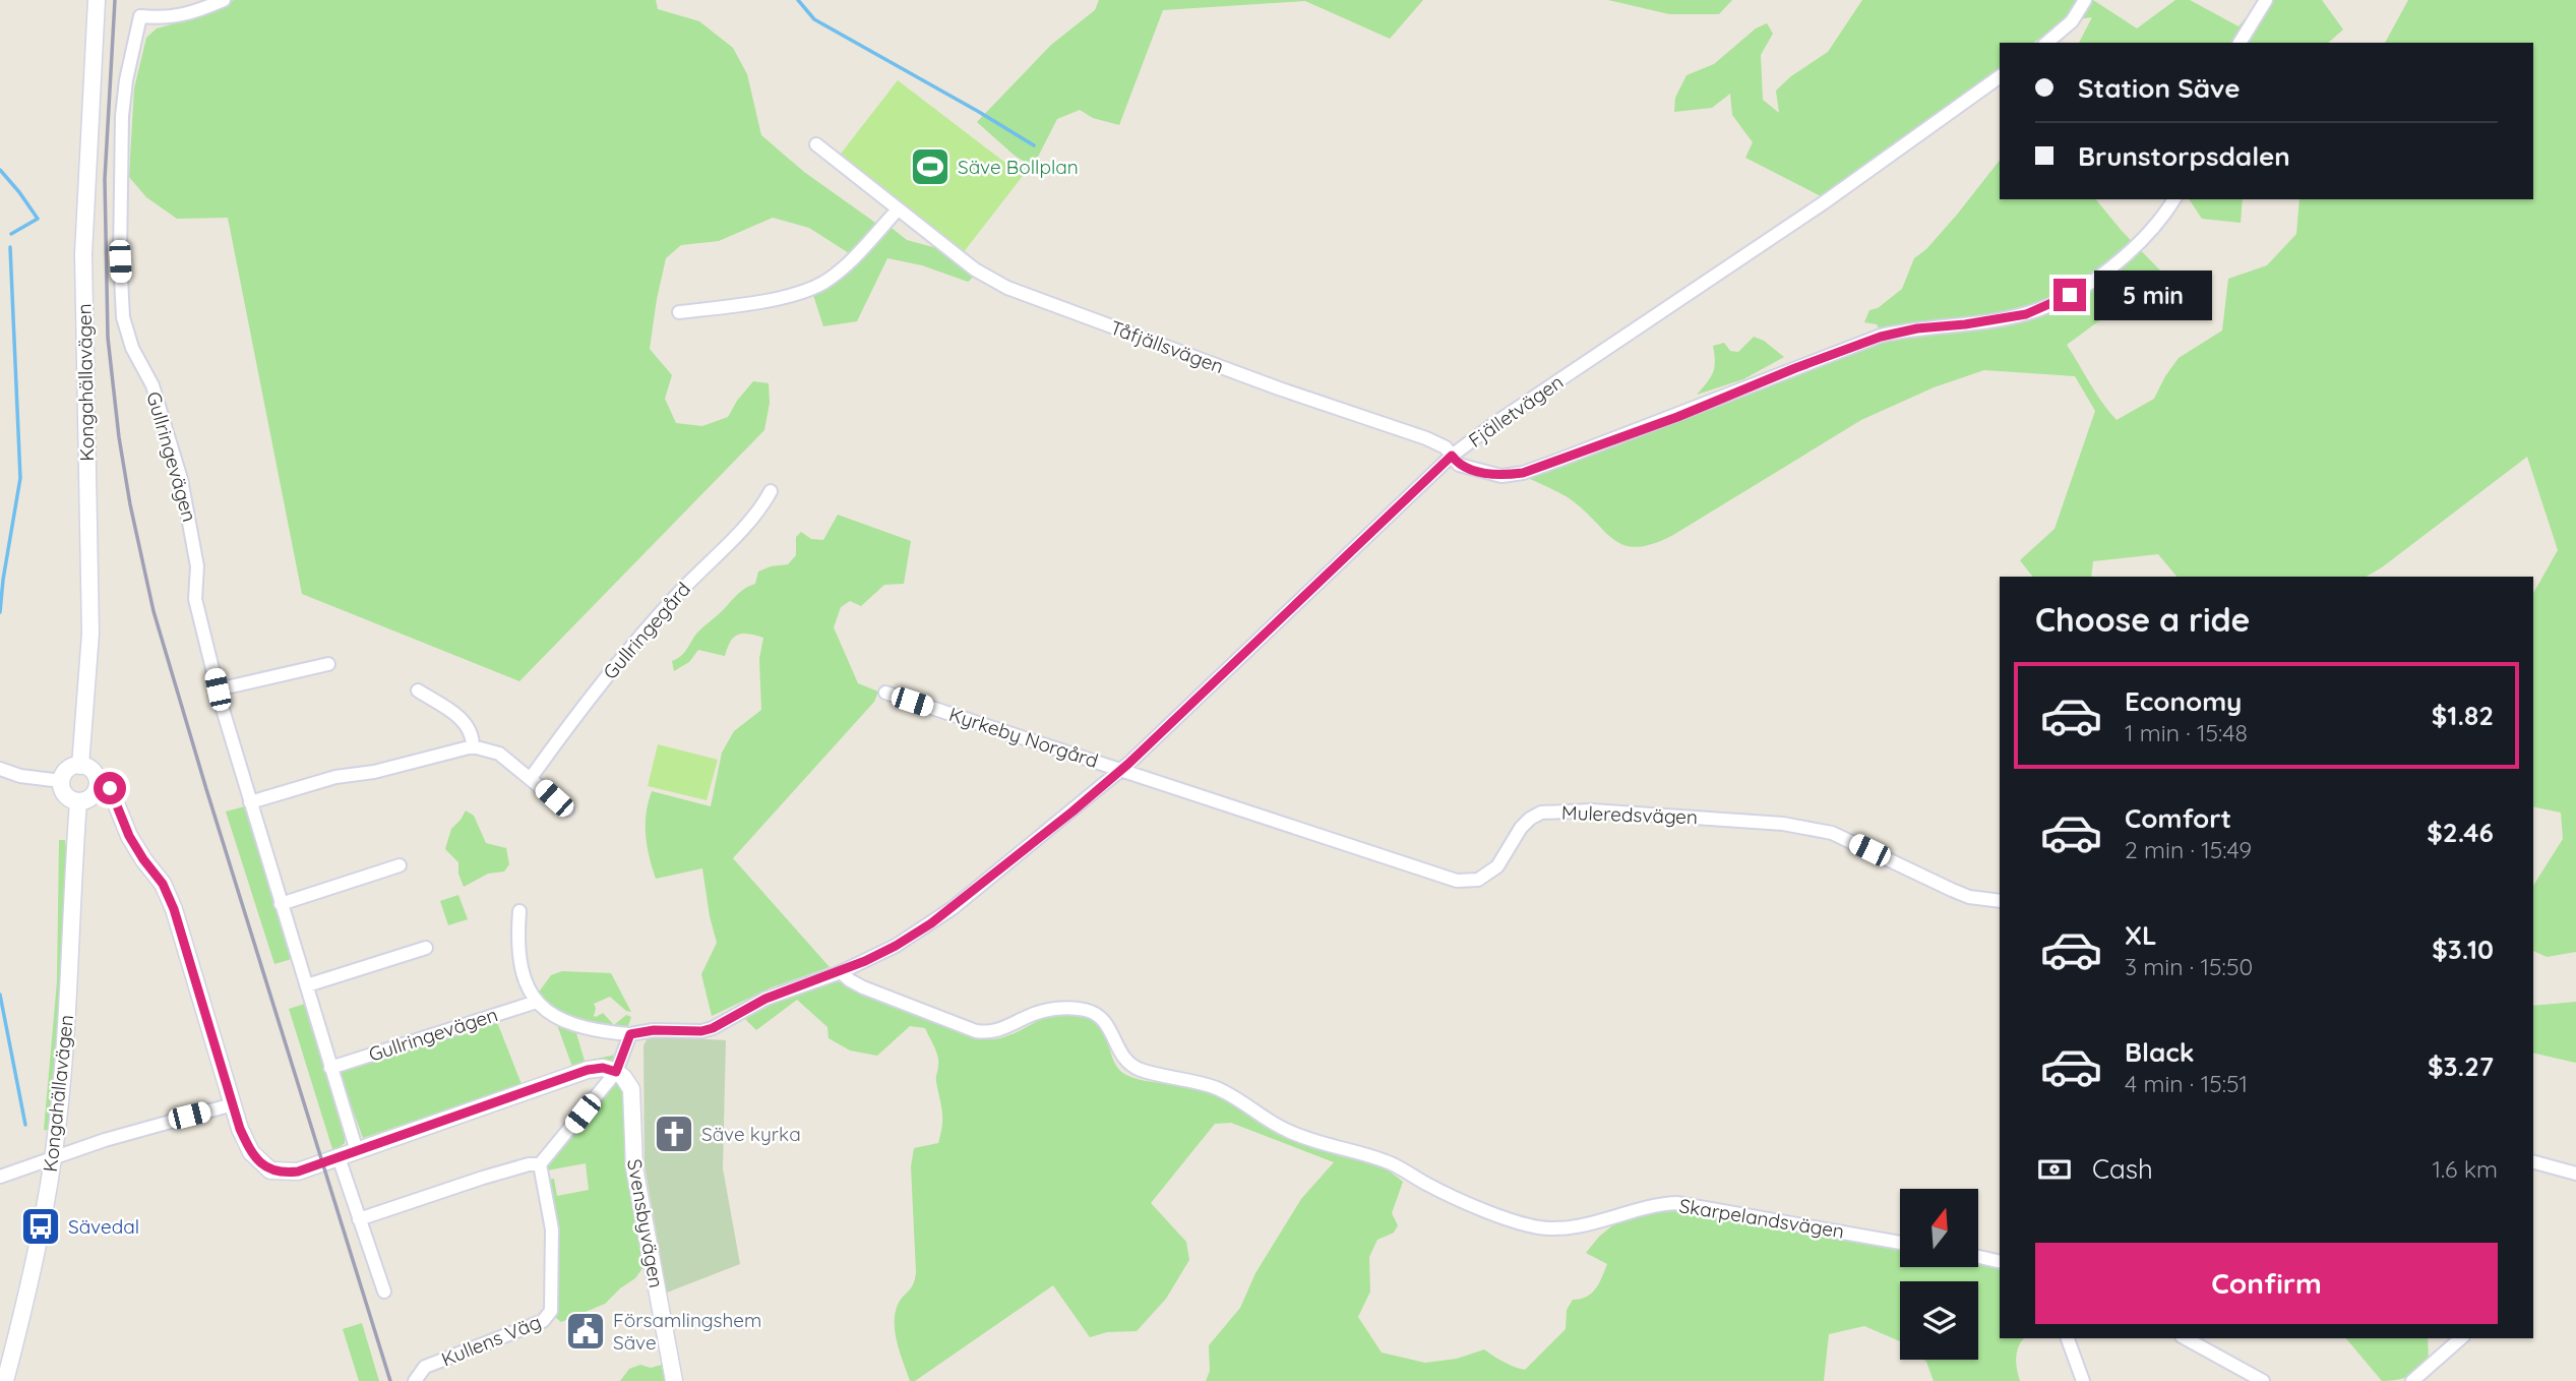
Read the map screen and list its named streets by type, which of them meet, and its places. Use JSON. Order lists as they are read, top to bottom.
{
  "streets": {
    "main road": ["Kongahällavägen", "Svensbyvägen"],
    "street": [
      "Tåfjällsvägen",
      "Fjälletvägen",
      "Gullringevägen",
      "Gullringegård",
      "Kyrkeby Norgård",
      "Muleredsvägen",
      "Skarpelandsvägen",
      "Kullens Väg"
    ]
  },
  "crossings": [
    ["Tåfjällsvägen", "Fjälletvägen"],
    ["Fjälletvägen", "Gullringevägen"],
    ["Fjälletvägen", "Kyrkeby Norgård"],
    ["Fjälletvägen", "Muleredsvägen"],
    ["Fjälletvägen", "Skarpelandsvägen"],
    ["Kyrkeby Norgård", "Muleredsvägen"]
  ],
  "places": {
    "sports": ["Säve Bollplan"],
    "church": ["Säve kyrka"],
    "bus stop": ["Sävedal"],
    "public building": ["Församlingshem Säve"]
  },
  "north": "top",
  "page": {
    "banner": ["Station Säve", "Brunstorpsdalen"],
    "bubble": "5 min",
    "heading": "Choose a ride",
    "list": [
      {
        "name": "Economy",
        "note": "1 min · 15:48",
        "value": "$1.82"
      },
      {
        "name": "Comfort",
        "note": "2 min · 15:49",
        "value": "$2.46"
      },
      {
        "name": "XL",
        "note": "3 min · 15:50",
        "value": "$3.10"
      },
      {
        "name": "Black",
        "note": "4 min · 15:51",
        "value": "$3.27"
      }
    ],
    "pay": ["Cash", "1.6 km"],
    "buttons": "Confirm"
  }
}
